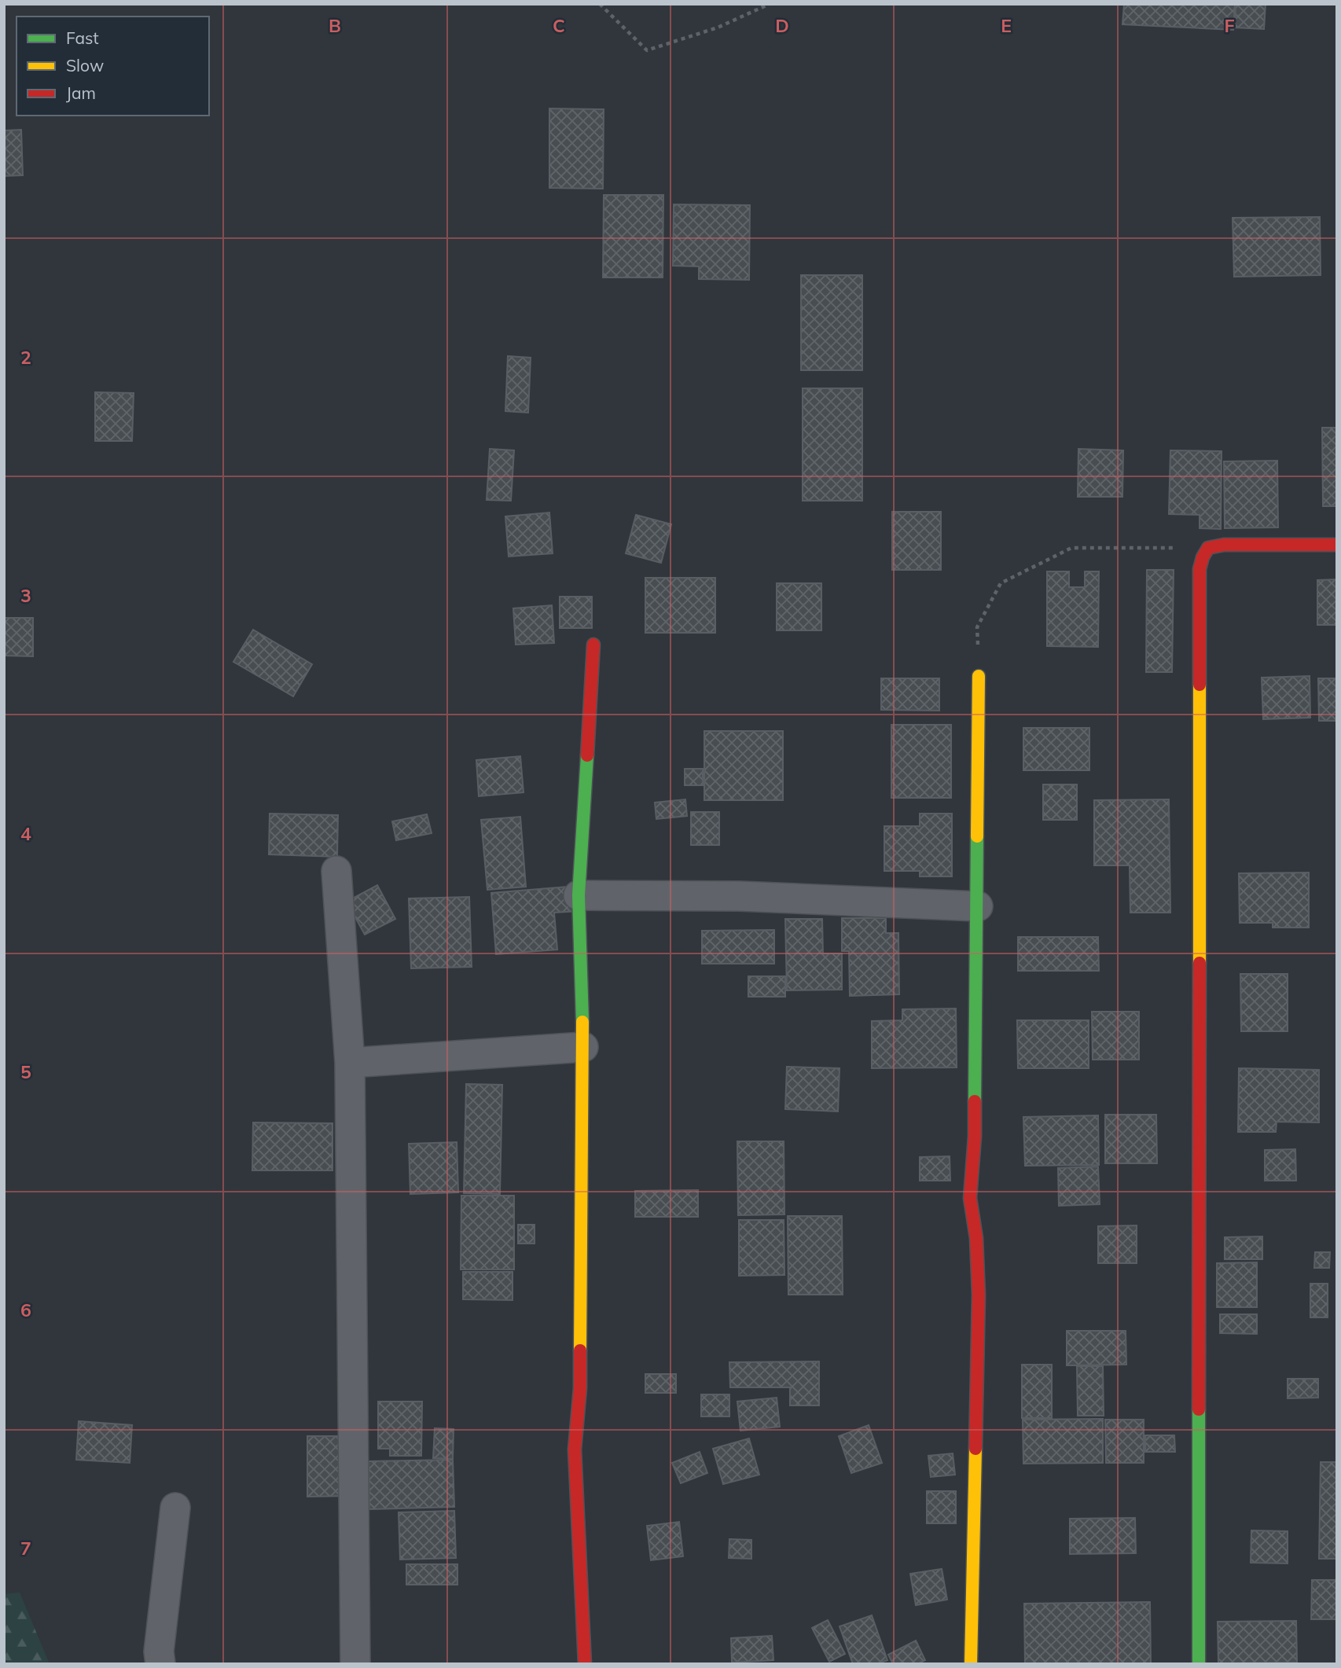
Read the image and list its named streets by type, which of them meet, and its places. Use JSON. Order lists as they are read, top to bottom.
{
  "legend": ["Fast", "Slow", "Jam"],
  "grid": {
    "columns": [
      "B",
      "C",
      "D",
      "E",
      "F"
    ],
    "rows": [
      "2",
      "3",
      "4",
      "5",
      "6",
      "7"
    ]
  }
}
